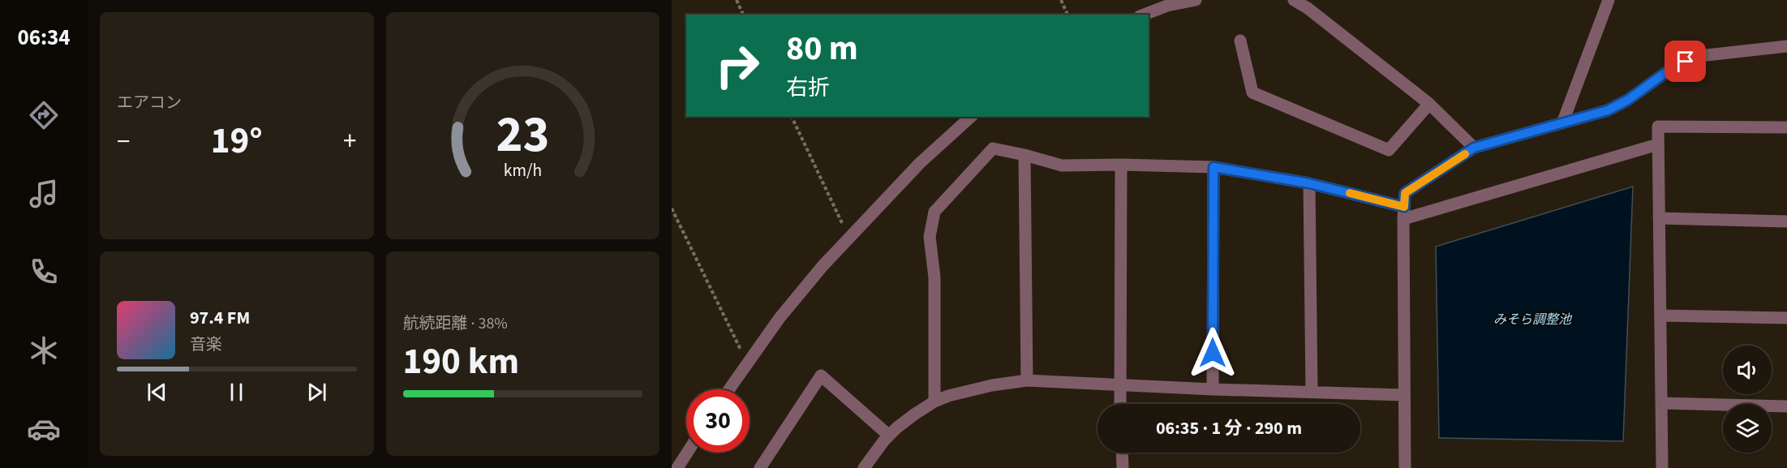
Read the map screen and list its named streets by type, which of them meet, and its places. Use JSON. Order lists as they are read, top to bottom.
{
  "water": ["みそら調整池"],
  "page": {
    "tabs": "06:34",
    "tile": [
      "エアコン",
      ["航続距離 · 38%", "190 km"]
    ],
    "turn": ["80 m", "右折"],
    "heat": ["−", "19°", "+"],
    "song": ["97.4 FM", "音楽"],
    "limit": "30",
    "trip": "06:35 · 1 分 · 290 m",
    "gauge": ["23", "km/h"]
  }
}
